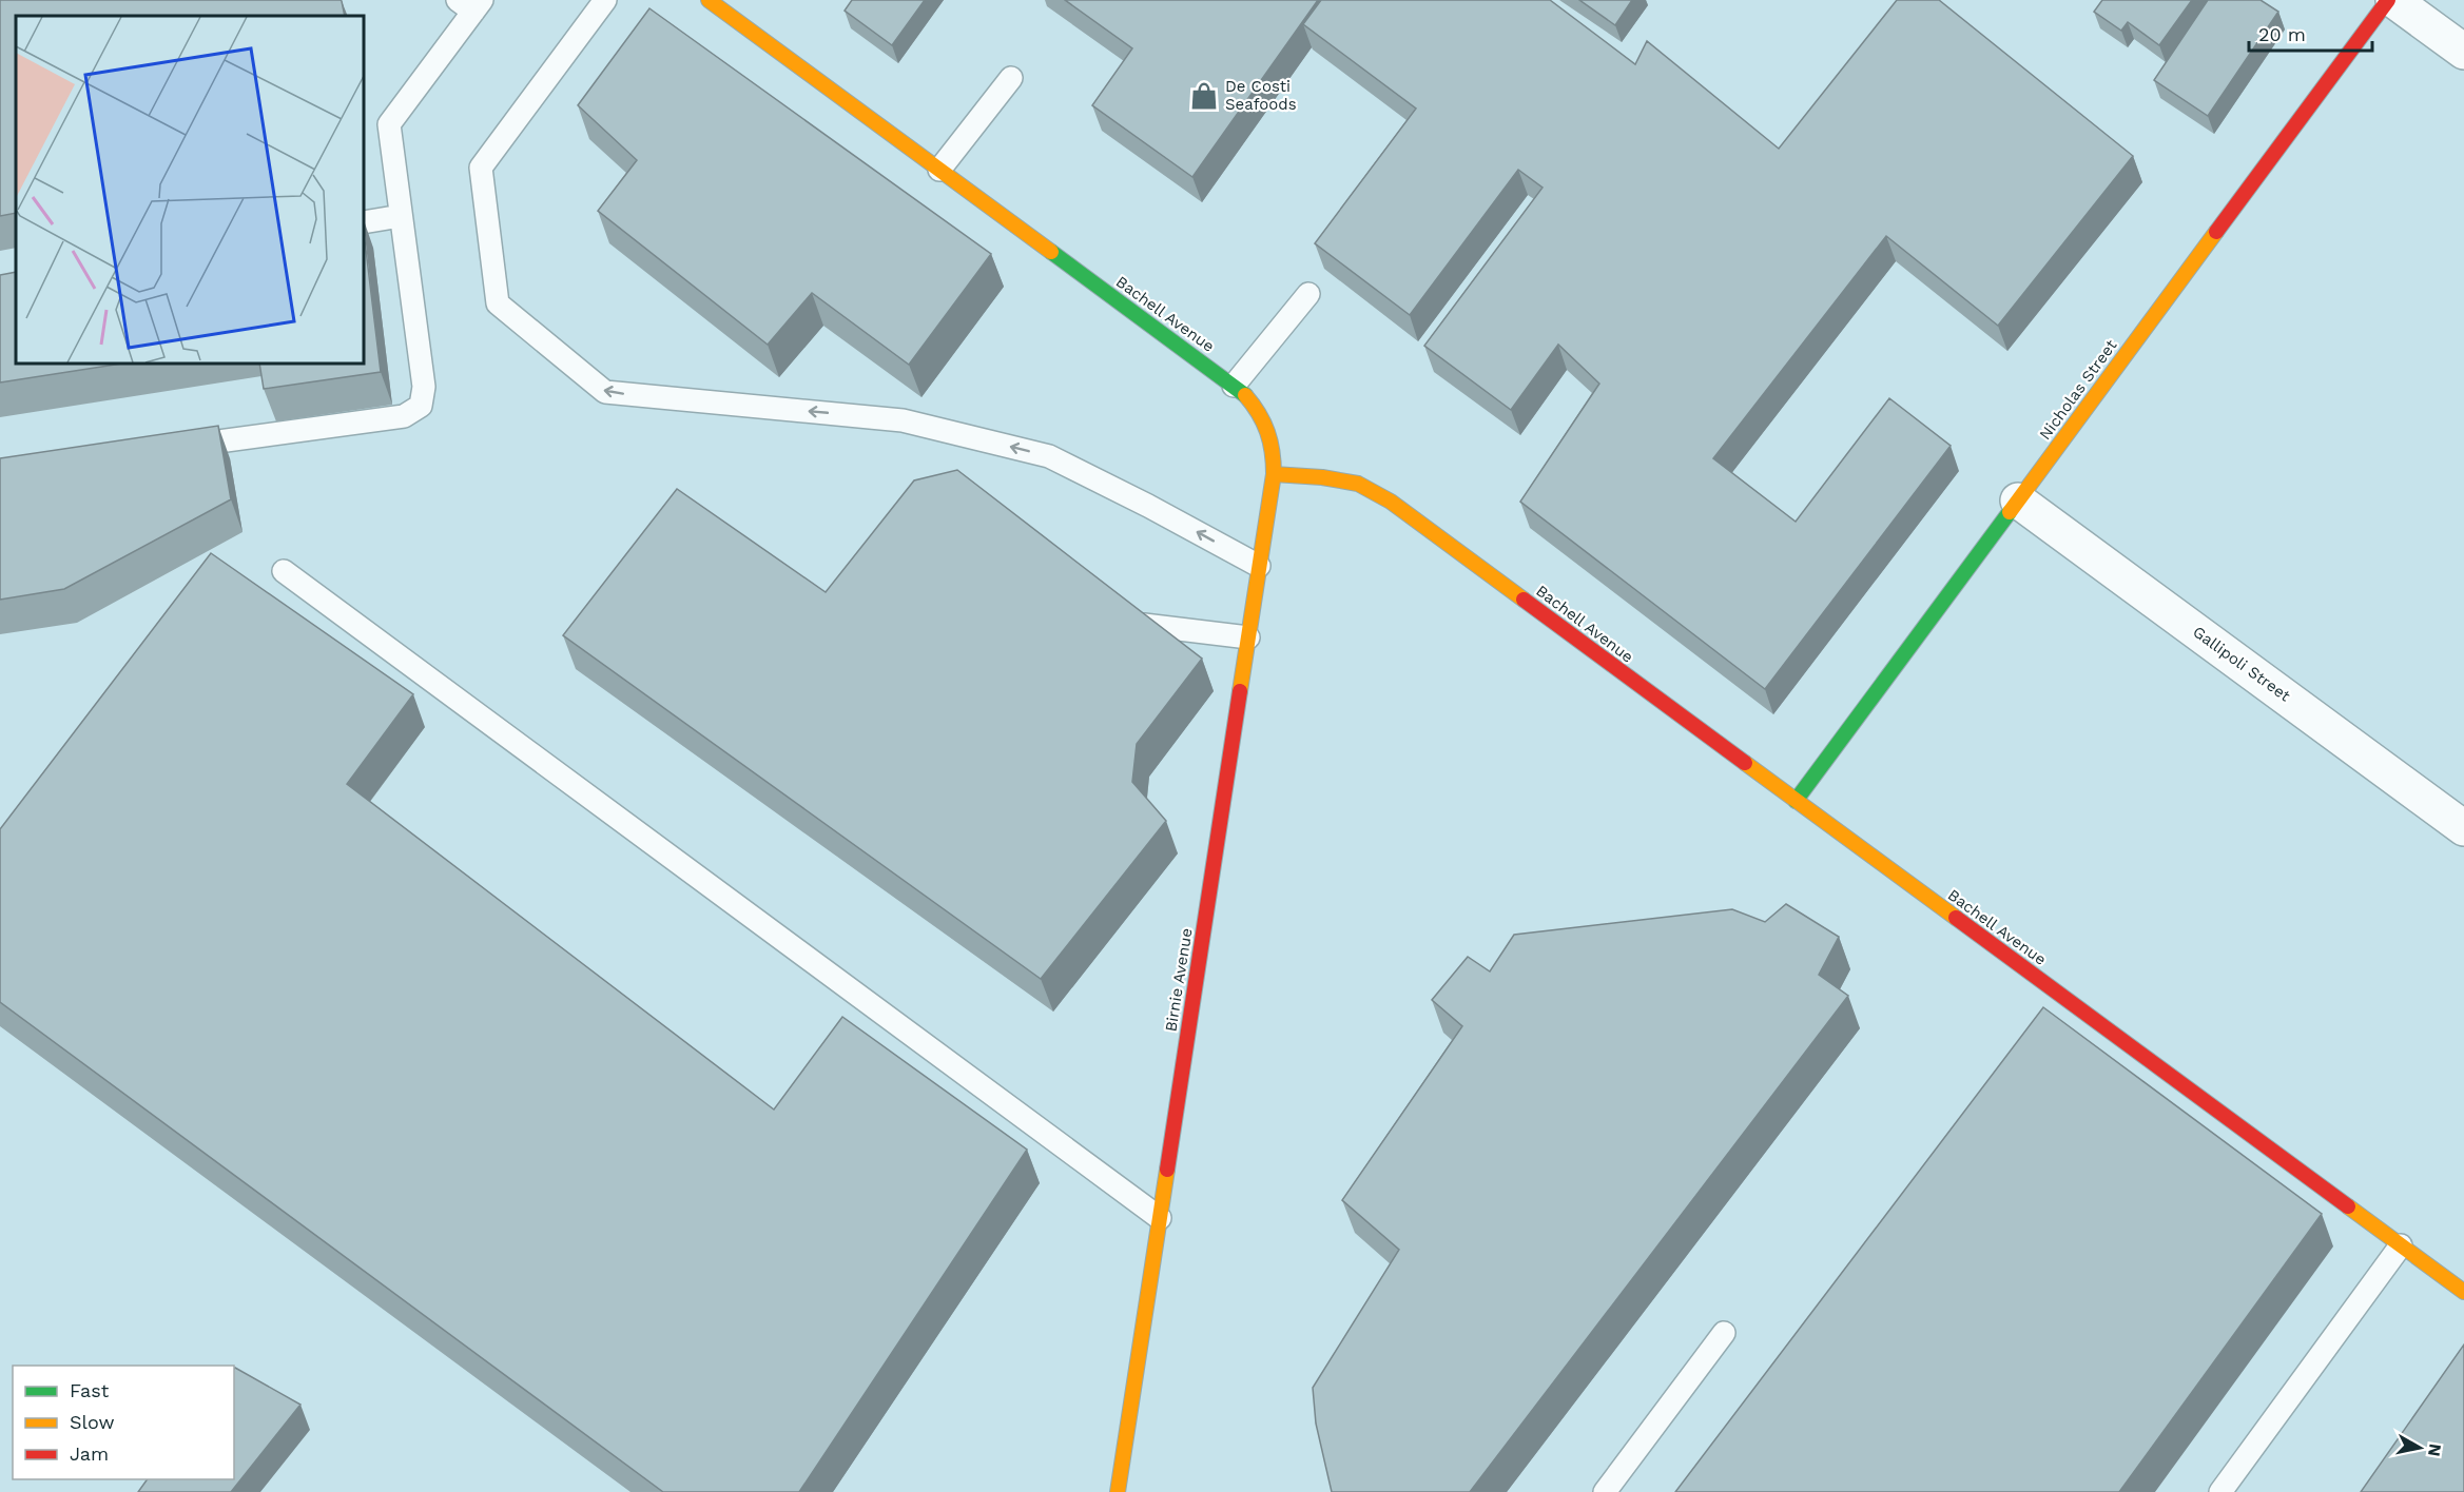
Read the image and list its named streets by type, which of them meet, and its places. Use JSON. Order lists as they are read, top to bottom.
{
  "streets": {
    "street": [
      "Bachell Avenue",
      "Nicholas Street",
      "Gallipoli Street",
      "Birnie Avenue"
    ]
  },
  "crossings": [
    ["Bachell Avenue", "Nicholas Street"],
    ["Bachell Avenue", "Birnie Avenue"],
    ["Nicholas Street", "Gallipoli Street"]
  ],
  "places": {
    "shop": ["De Costi Seafoods"]
  },
  "legend": ["Fast", "Slow", "Jam"],
  "scale_bar": "20 m",
  "north": "right"
}
